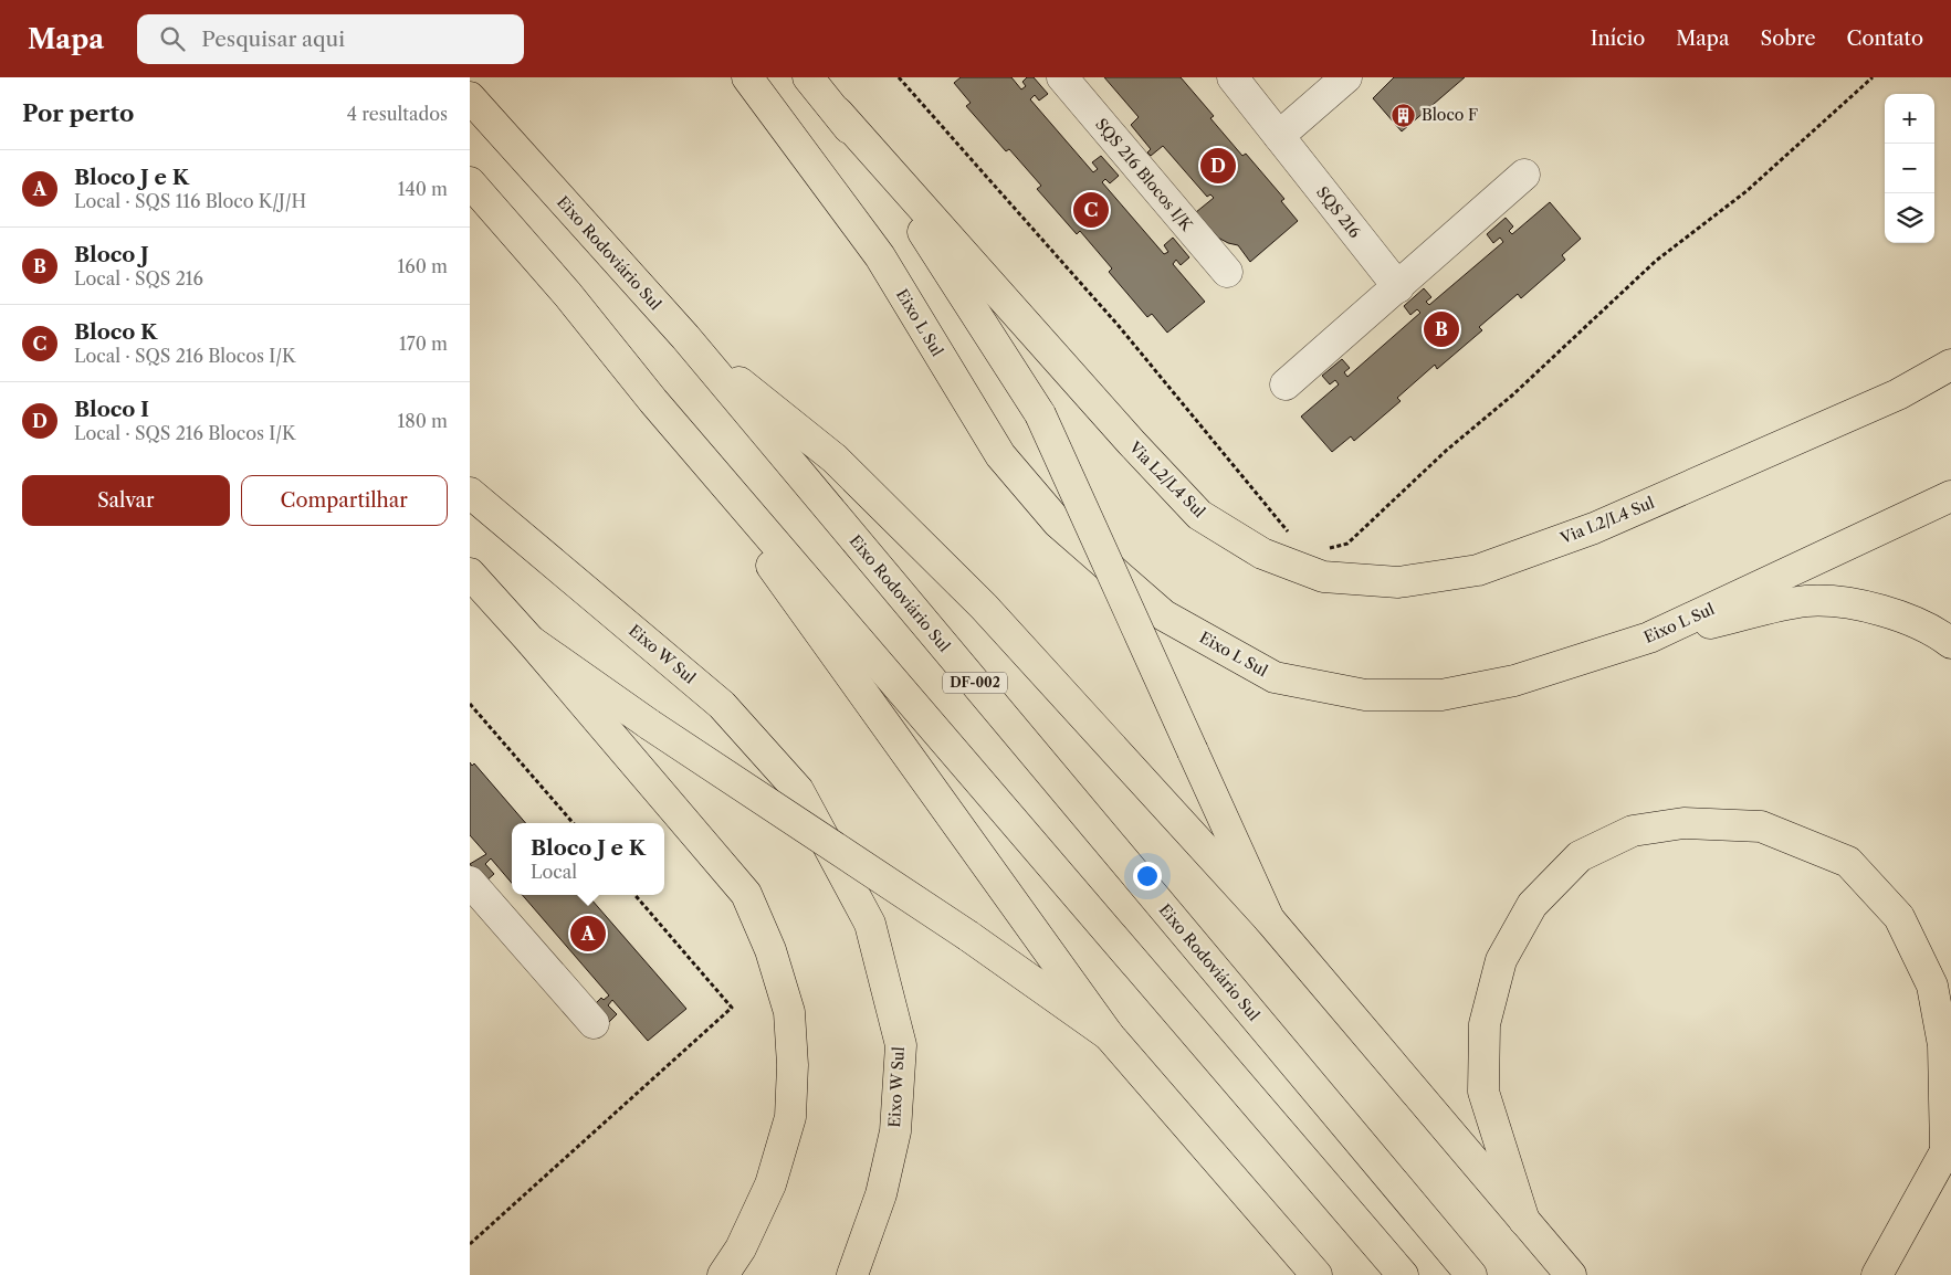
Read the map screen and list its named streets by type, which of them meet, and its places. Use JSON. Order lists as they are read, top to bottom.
{
  "streets": {
    "main road": [
      "Eixo Rodoviário Sul",
      "Eixo L Sul",
      "Via L2/L4 Sul",
      "Eixo W Sul",
      "DF-002"
    ],
    "street": ["SQS 216 Blocos I/K", "SQS 216"]
  },
  "places": {
    "building": ["Bloco F"]
  },
  "page": {
    "header": "Mapa",
    "search": "Pesquisar aqui",
    "nav": [
      "Início",
      "Mapa",
      "Sobre",
      "Contato"
    ],
    "heading": ["Por perto", "4 resultados"],
    "map_buttons": ["+", "−"],
    "pins": [
      "D",
      "C",
      "B",
      "A"
    ],
    "list": [
      {
        "mark": "A",
        "name": "Bloco J e K",
        "note": "Local · SQS 116 Bloco K/J/H",
        "value": "140 m"
      },
      {
        "mark": "B",
        "name": "Bloco J",
        "note": "Local · SQS 216",
        "value": "160 m"
      },
      {
        "mark": "C",
        "name": "Bloco K",
        "note": "Local · SQS 216 Blocos I/K",
        "value": "170 m"
      },
      {
        "mark": "D",
        "name": "Bloco I",
        "note": "Local · SQS 216 Blocos I/K",
        "value": "180 m"
      }
    ],
    "buttons": ["Salvar", "Compartilhar"],
    "popup": ["Bloco J e K", "Local"]
  }
}
